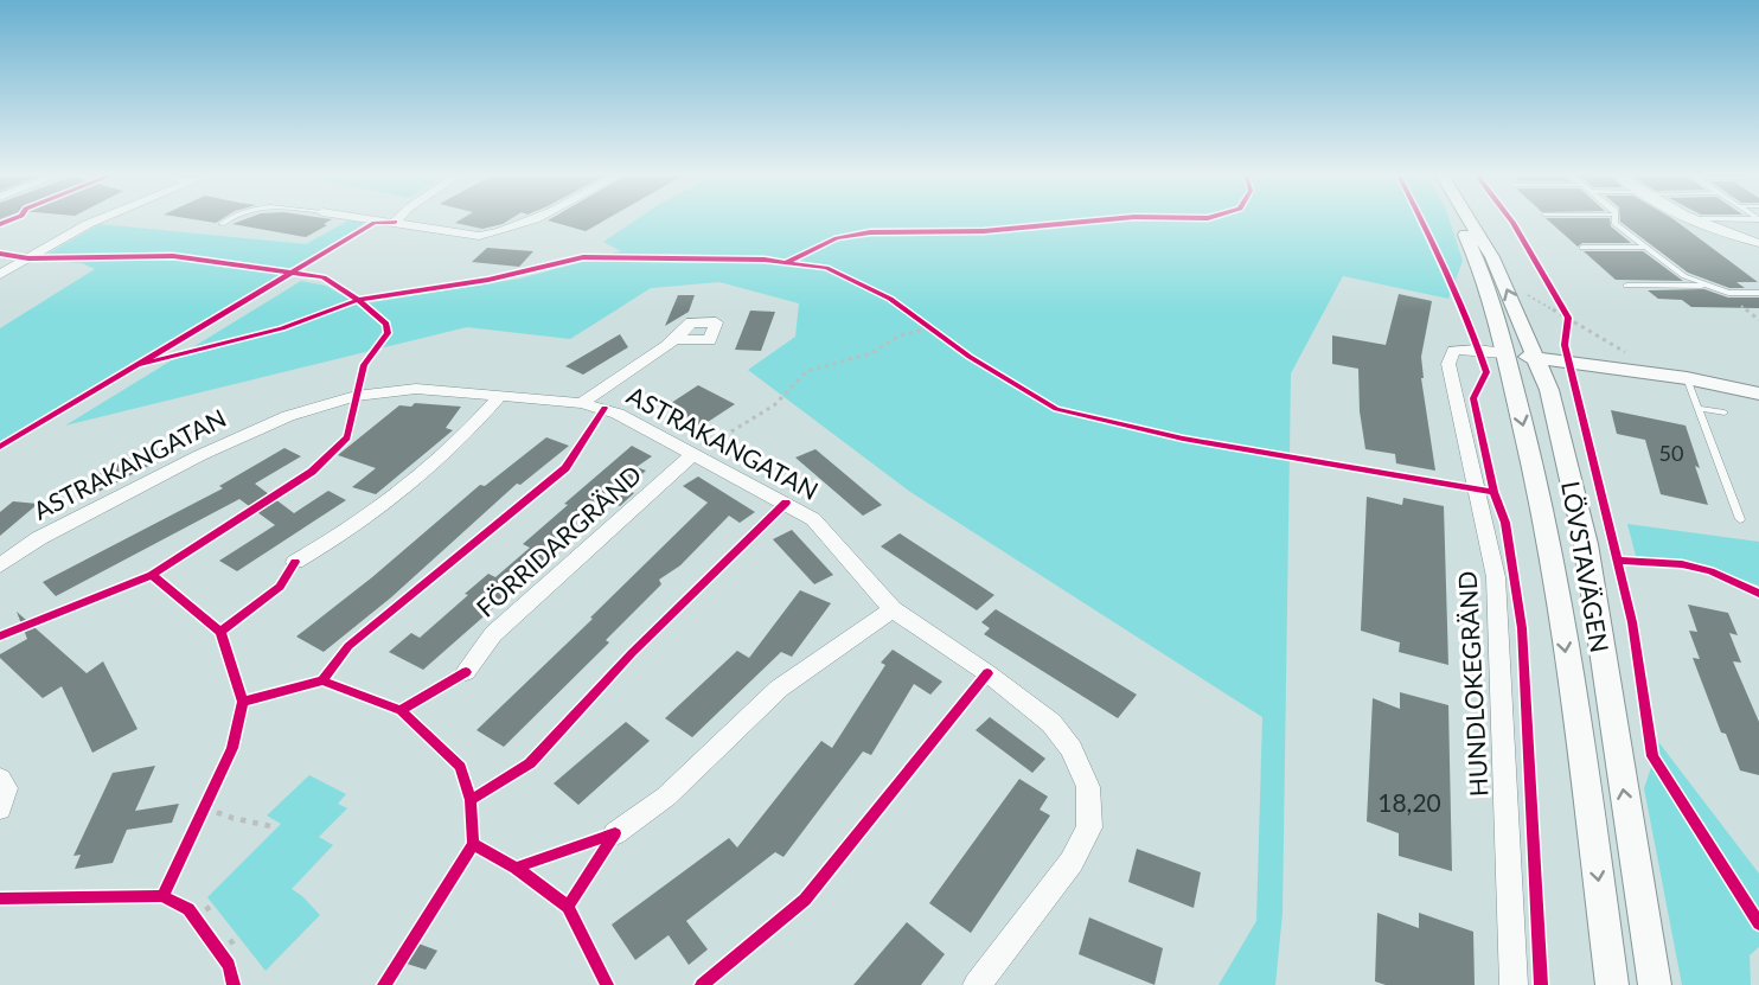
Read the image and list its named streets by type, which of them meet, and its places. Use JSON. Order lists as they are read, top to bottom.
{
  "streets": {
    "street": [
      "ASTRAKANGATAN",
      "FÖRRIDARGRÄND",
      "LÖVSTAVÄGEN",
      "HUNDLOKEGRÄND"
    ]
  },
  "crossings": [
    ["ASTRAKANGATAN", "FÖRRIDARGRÄND"],
    ["LÖVSTAVÄGEN", "HUNDLOKEGRÄND"]
  ],
  "house_numbers": ["50", "18,20"]
}
